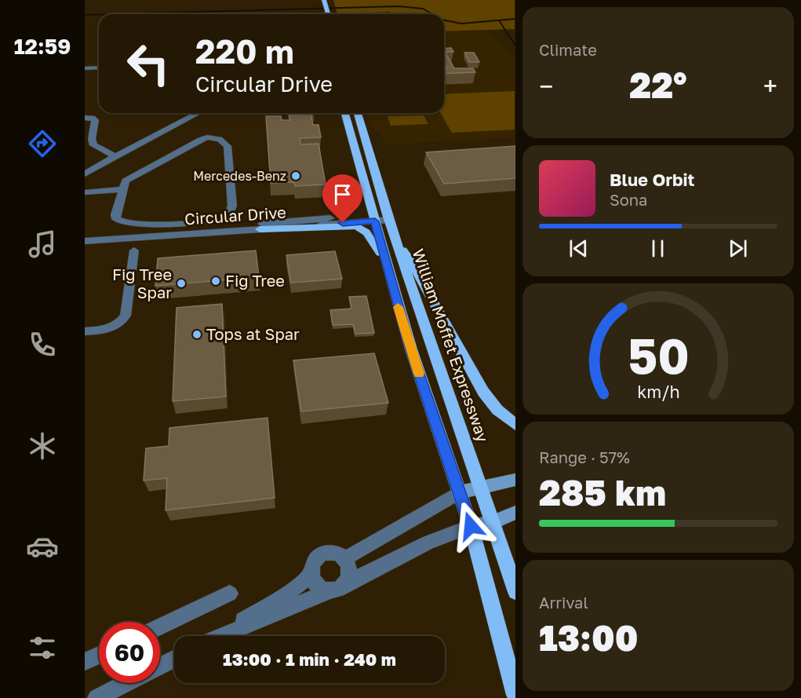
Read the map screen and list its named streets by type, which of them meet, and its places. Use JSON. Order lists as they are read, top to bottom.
{
  "streets": {
    "main road": ["William Moffet Expressway"],
    "street": ["Circular Drive"]
  },
  "crossings": [
    ["Circular Drive", "William Moffet Expressway"]
  ],
  "places": [
    "Mercedes-Benz",
    "Fig Tree",
    "Fig Tree Spar",
    "Tops at Spar"
  ],
  "page": {
    "tabs": "12:59",
    "tile": [
      "Climate",
      ["Range · 57%", "285 km"],
      ["Arrival", "13:00"]
    ],
    "turn": ["220 m", "Circular Drive"],
    "heat": ["−", "22°", "+"],
    "song": ["Blue Orbit", "Sona"],
    "limit": "60",
    "trip": "13:00 · 1 min · 240 m",
    "gauge": ["50", "km/h"]
  }
}
